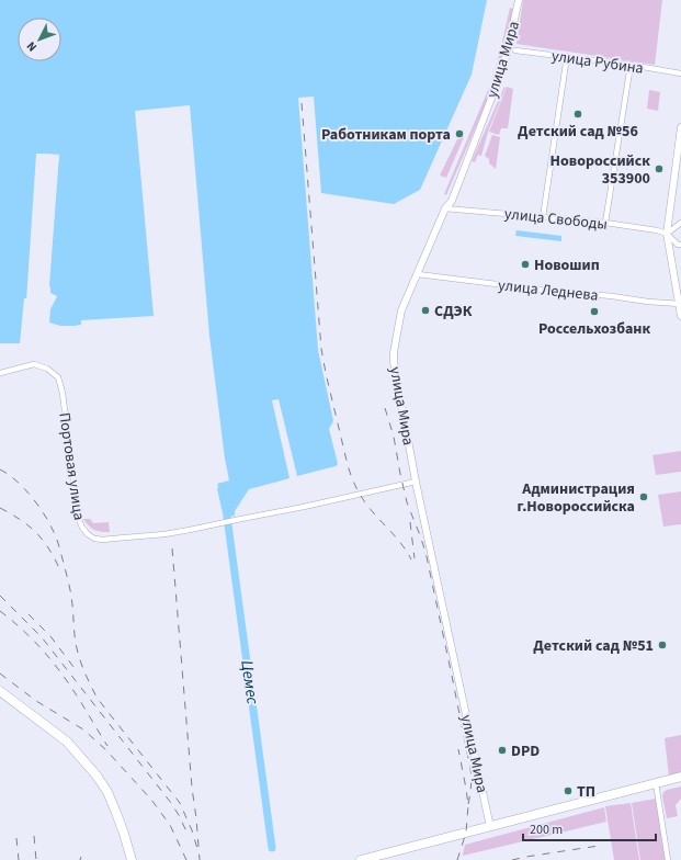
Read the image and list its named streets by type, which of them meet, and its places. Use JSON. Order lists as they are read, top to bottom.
{
  "streets": {
    "street": [
      "улица Мира",
      "улица Рубина",
      "улица Свободы",
      "улица Леднева",
      "Портовая улица"
    ]
  },
  "crossings": [
    ["улица Мира", "улица Свободы"],
    ["улица Мира", "улица Леднева"],
    ["улица Мира", "Портовая улица"]
  ],
  "water": ["Цемес"],
  "places": [
    "Детский сад №56",
    "Работникам порта",
    "Новороссийск 353900",
    "Новошип",
    "СДЭК",
    "Россельхозбанк",
    "Администрация г.Новороссийска",
    "Детский сад №51",
    "DPD",
    "ТП"
  ],
  "scale_bar": "200 m",
  "north": "bottom left"
}
